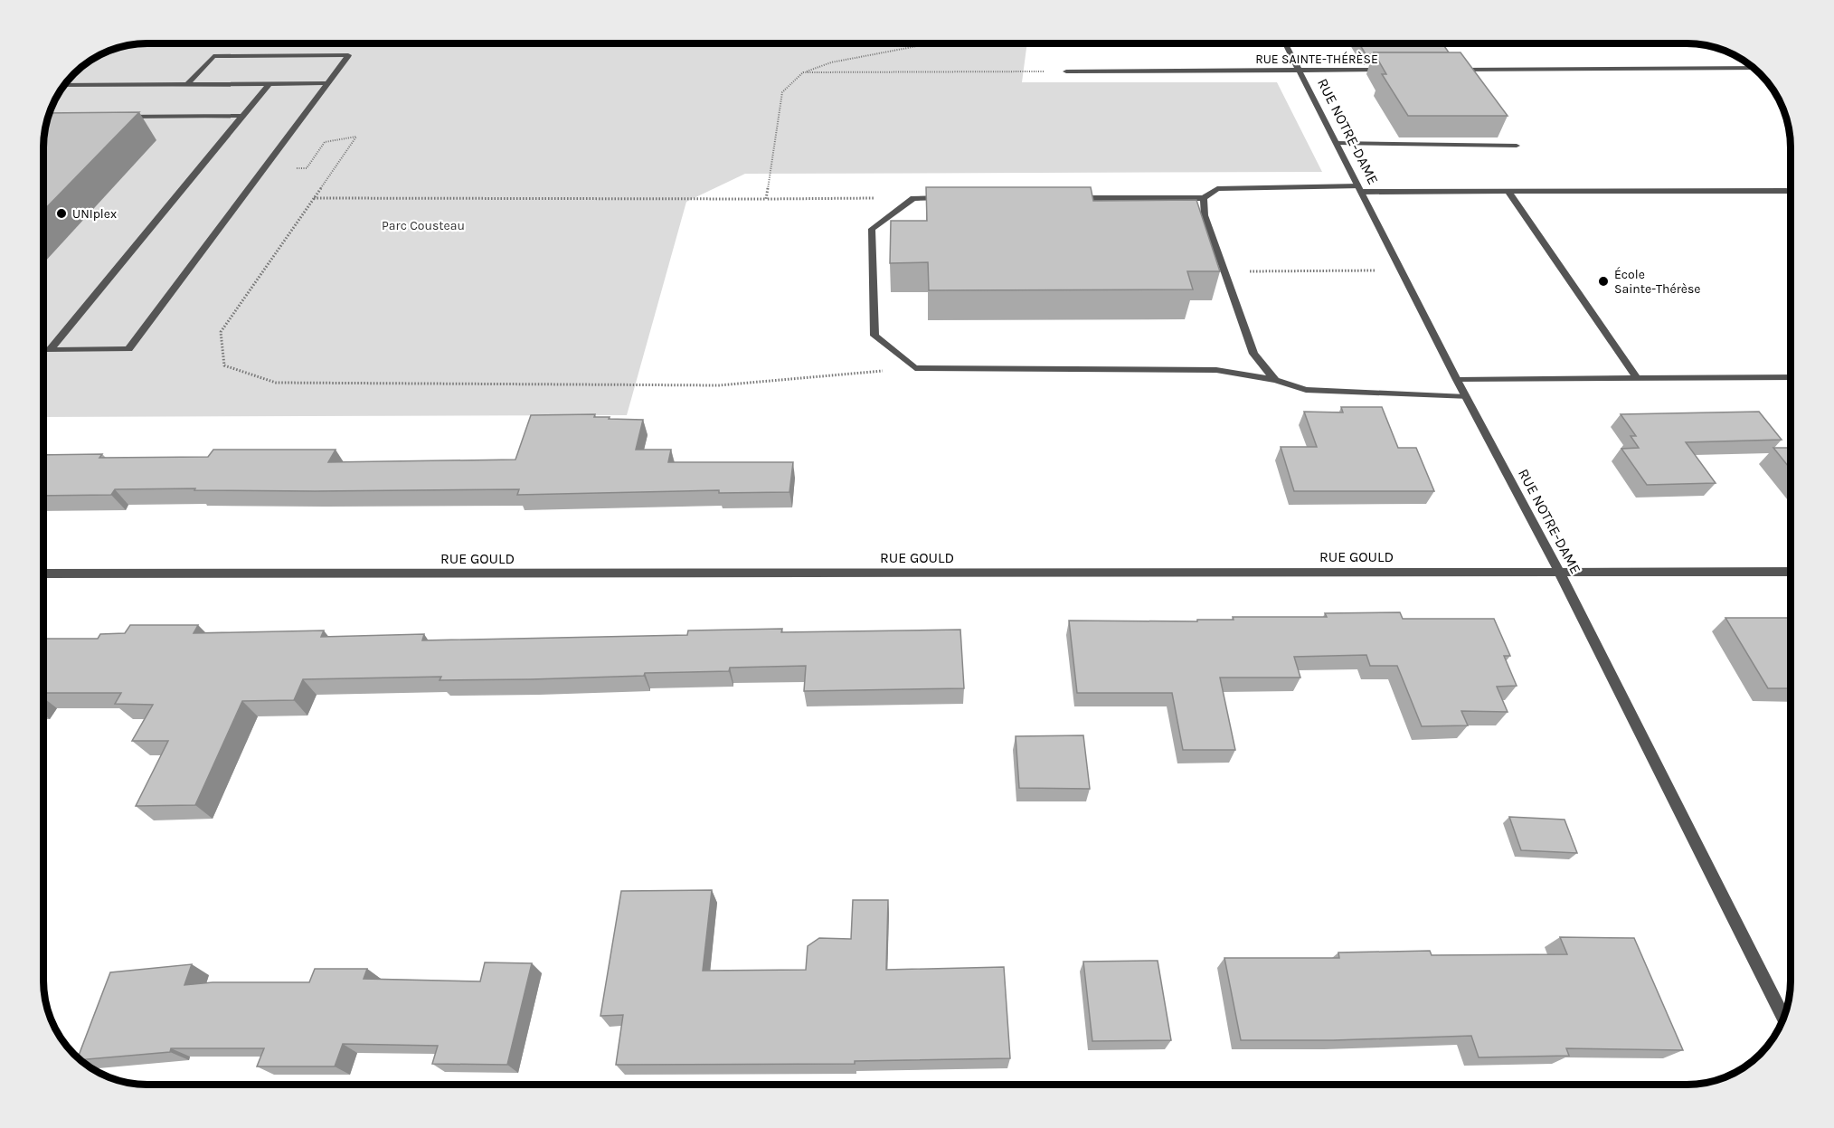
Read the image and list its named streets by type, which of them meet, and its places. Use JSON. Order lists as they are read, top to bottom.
{
  "streets": {
    "street": ["RUE SAINTE-THÉRÈSE", "RUE NOTRE-DAME", "RUE GOULD"]
  },
  "crossings": [
    ["RUE SAINTE-THÉRÈSE", "RUE NOTRE-DAME"],
    ["RUE NOTRE-DAME", "RUE GOULD"]
  ],
  "parks": ["Parc Cousteau"],
  "places": ["UNIplex", "École Sainte-Thérèse"]
}
